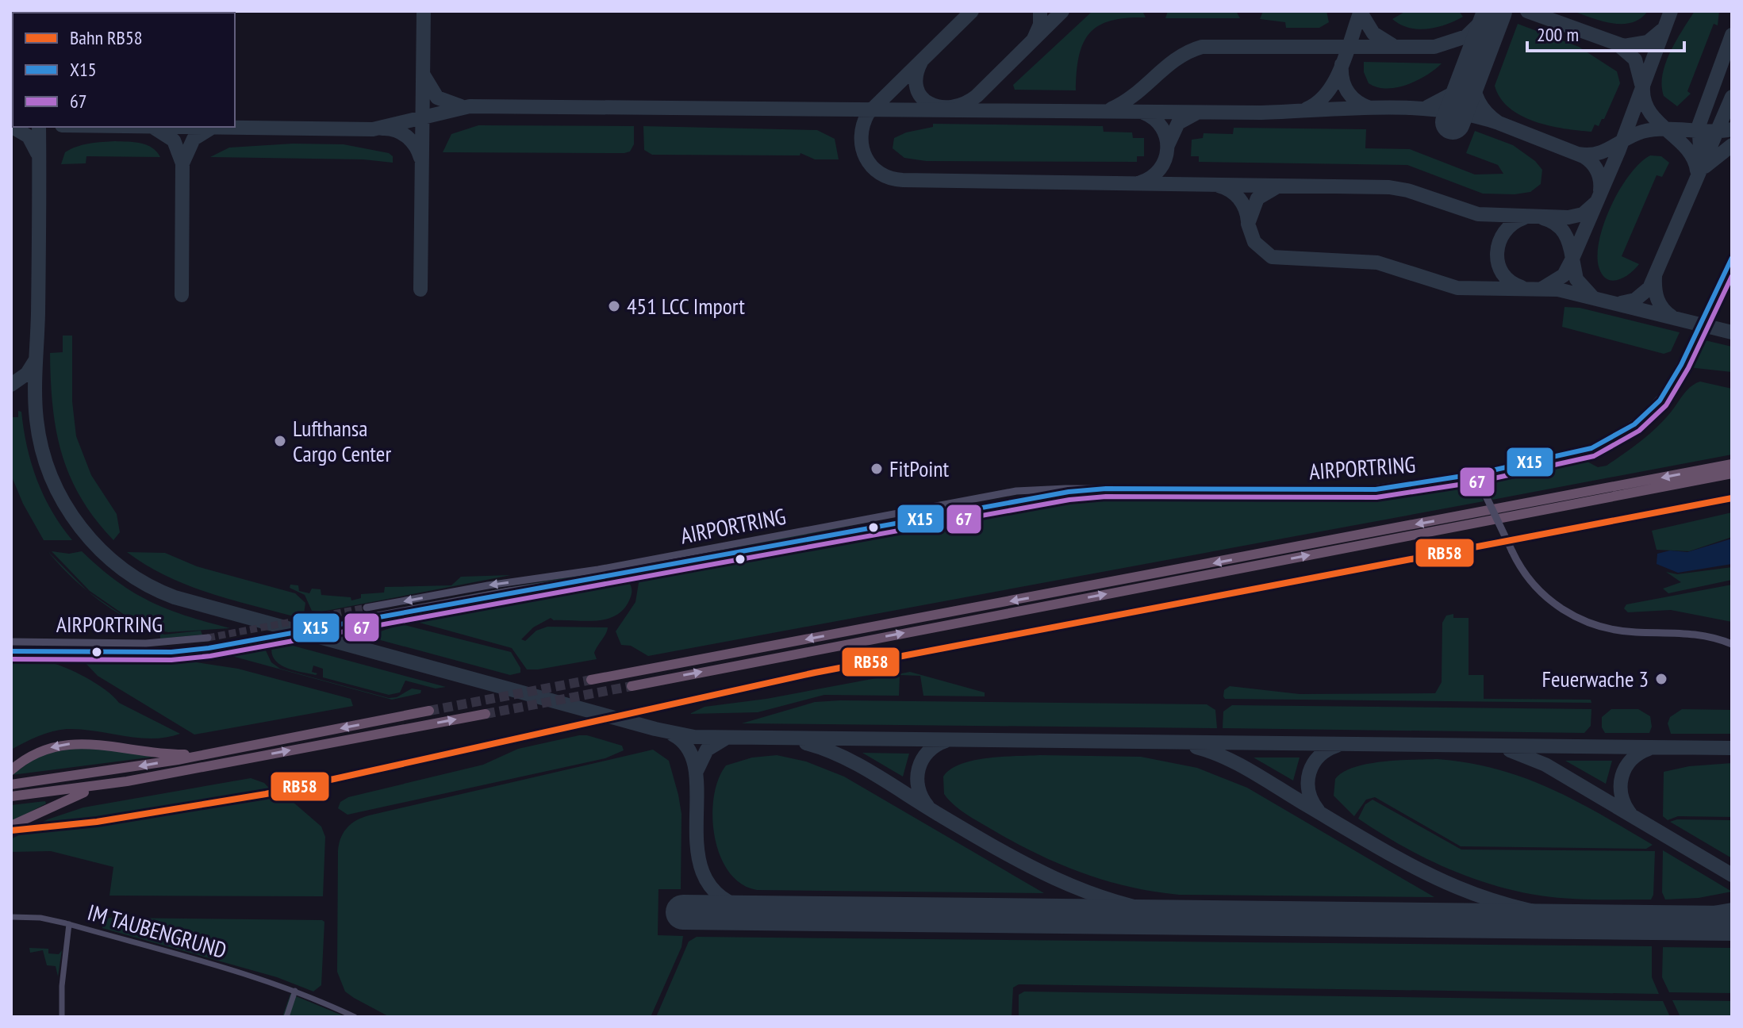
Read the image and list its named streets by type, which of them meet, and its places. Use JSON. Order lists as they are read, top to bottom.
{
  "streets": {
    "street": ["AIRPORTRING", "IM TAUBENGRUND"]
  },
  "places": [
    "451 LCC Import",
    "Lufthansa Cargo Center",
    "FitPoint",
    "Feuerwache 3"
  ],
  "lines": ["transit line X15", "transit line 67", "rail line RB58"],
  "legend": ["Bahn RB58", "X15", "67"],
  "scale_bar": "200 m"
}
